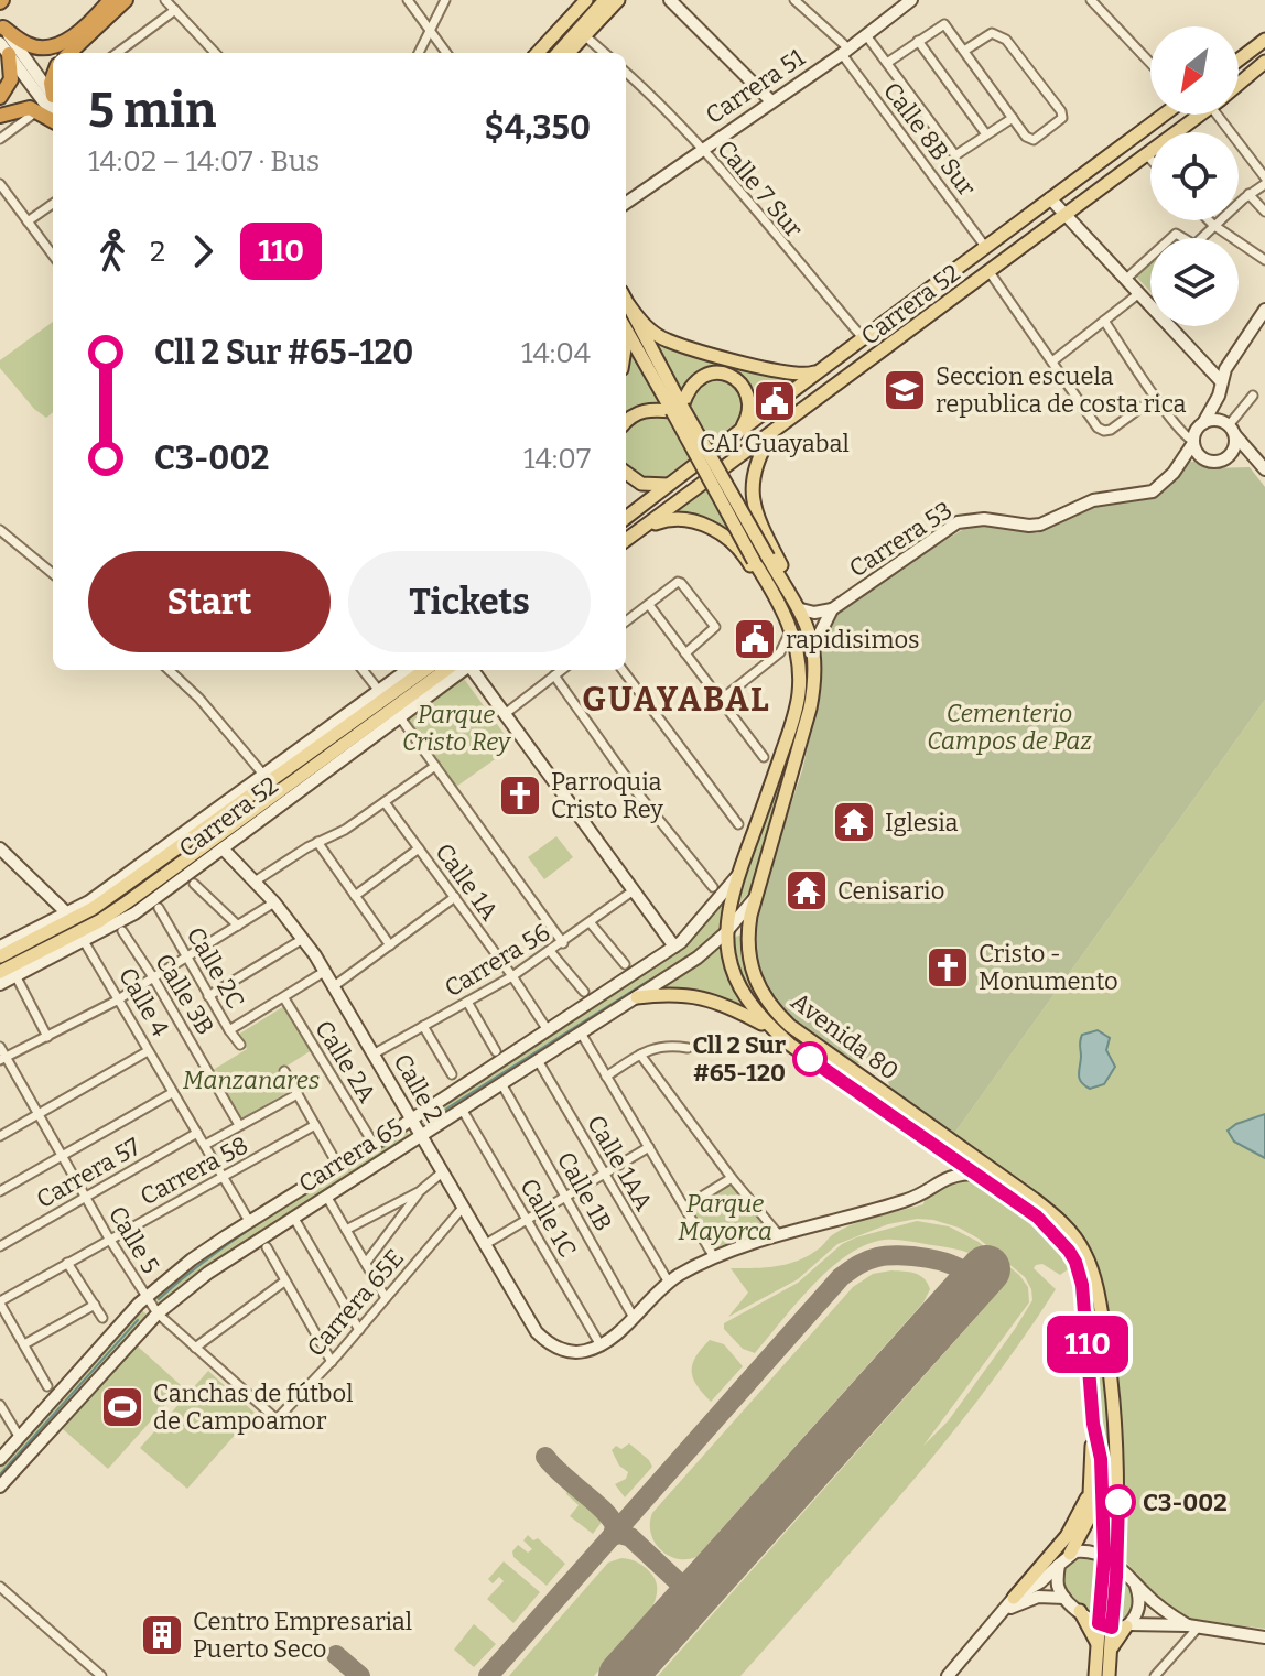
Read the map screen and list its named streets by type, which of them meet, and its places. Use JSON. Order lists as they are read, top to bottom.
{
  "streets": {
    "main road": [
      "Carrera 51",
      "Carrera 52",
      "Carrera 53",
      "Avenida 80",
      "Calle 2",
      "Carrera 65"
    ],
    "street": [
      "Calle 8B Sur",
      "Calle 7 Sur",
      "Calle 1A",
      "Carrera 56",
      "Calle 2C",
      "Calle 3B",
      "Calle 4",
      "Calle 2A",
      "Calle 1AA",
      "Carrera 58",
      "Carrera 57",
      "Calle 1B",
      "Calle 1C",
      "Calle 5",
      "Carrera 65E"
    ]
  },
  "crossings": [
    ["Carrera 51", "Calle 8B Sur"],
    ["Carrera 51", "Calle 7 Sur"],
    ["Calle 8B Sur", "Carrera 52"],
    ["Calle 7 Sur", "Carrera 52"],
    ["Carrera 52", "Calle 4"],
    ["Carrera 52", "Calle 2"],
    ["Carrera 53", "Avenida 80"],
    ["Calle 1A", "Carrera 56"],
    ["Calle 1A", "Carrera 65"],
    ["Carrera 56", "Calle 2"],
    ["Calle 4", "Carrera 65"],
    ["Calle 4", "Carrera 58"],
    ["Calle 4", "Carrera 57"],
    ["Avenida 80", "Carrera 65"],
    ["Calle 2A", "Carrera 65"],
    ["Calle 2", "Carrera 65"],
    ["Calle 2", "Calle 1C"],
    ["Calle 2", "Carrera 65E"],
    ["Carrera 65", "Calle 1AA"],
    ["Carrera 65", "Calle 1B"],
    ["Carrera 65", "Calle 1C"],
    ["Carrera 65", "Calle 5"],
    ["Carrera 58", "Calle 5"],
    ["Carrera 57", "Calle 5"],
    ["Calle 5", "Carrera 65E"]
  ],
  "districts": ["GUAYABAL"],
  "parks": [
    "Cementerio Campos de Paz",
    "Parque Cristo Rey",
    "Manzanares",
    "Parque Mayorca"
  ],
  "places": {
    "school or university": ["Seccion escuela republica de costa rica"],
    "public building": ["CAI Guayabal", "rapidisimos"],
    "church": ["Parroquia Cristo Rey", "Cristo - Monumento"],
    "temple": ["Iglesia", "Cenisario"],
    "other": ["Cll 2 Sur #65-120", "C3-002"],
    "sports": ["Canchas de fútbol de Campoamor"],
    "building": ["Centro Empresarial Puerto Seco"]
  },
  "lines": ["bus line 110"],
  "north": "bottom left",
  "page": {
    "on_map": "110",
    "heading": ["5 min", "14:02 – 14:07 · Bus", "$4,350"],
    "legs": ["2", "110"],
    "list": [
      {
        "name": "Cll 2 Sur #65-120",
        "value": "14:04"
      },
      {
        "name": "C3-002",
        "value": "14:07"
      }
    ],
    "buttons": ["Start", "Tickets"]
  }
}
